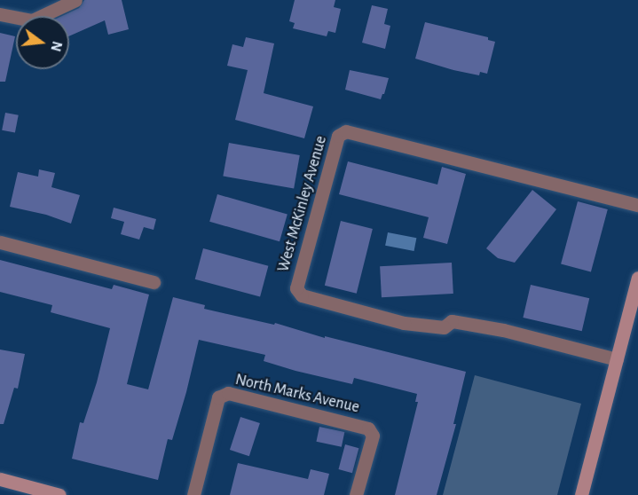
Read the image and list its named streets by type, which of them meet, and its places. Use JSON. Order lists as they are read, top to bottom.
{
  "streets": {
    "street": ["West McKinley Avenue", "North Marks Avenue"]
  },
  "north": "right"
}
